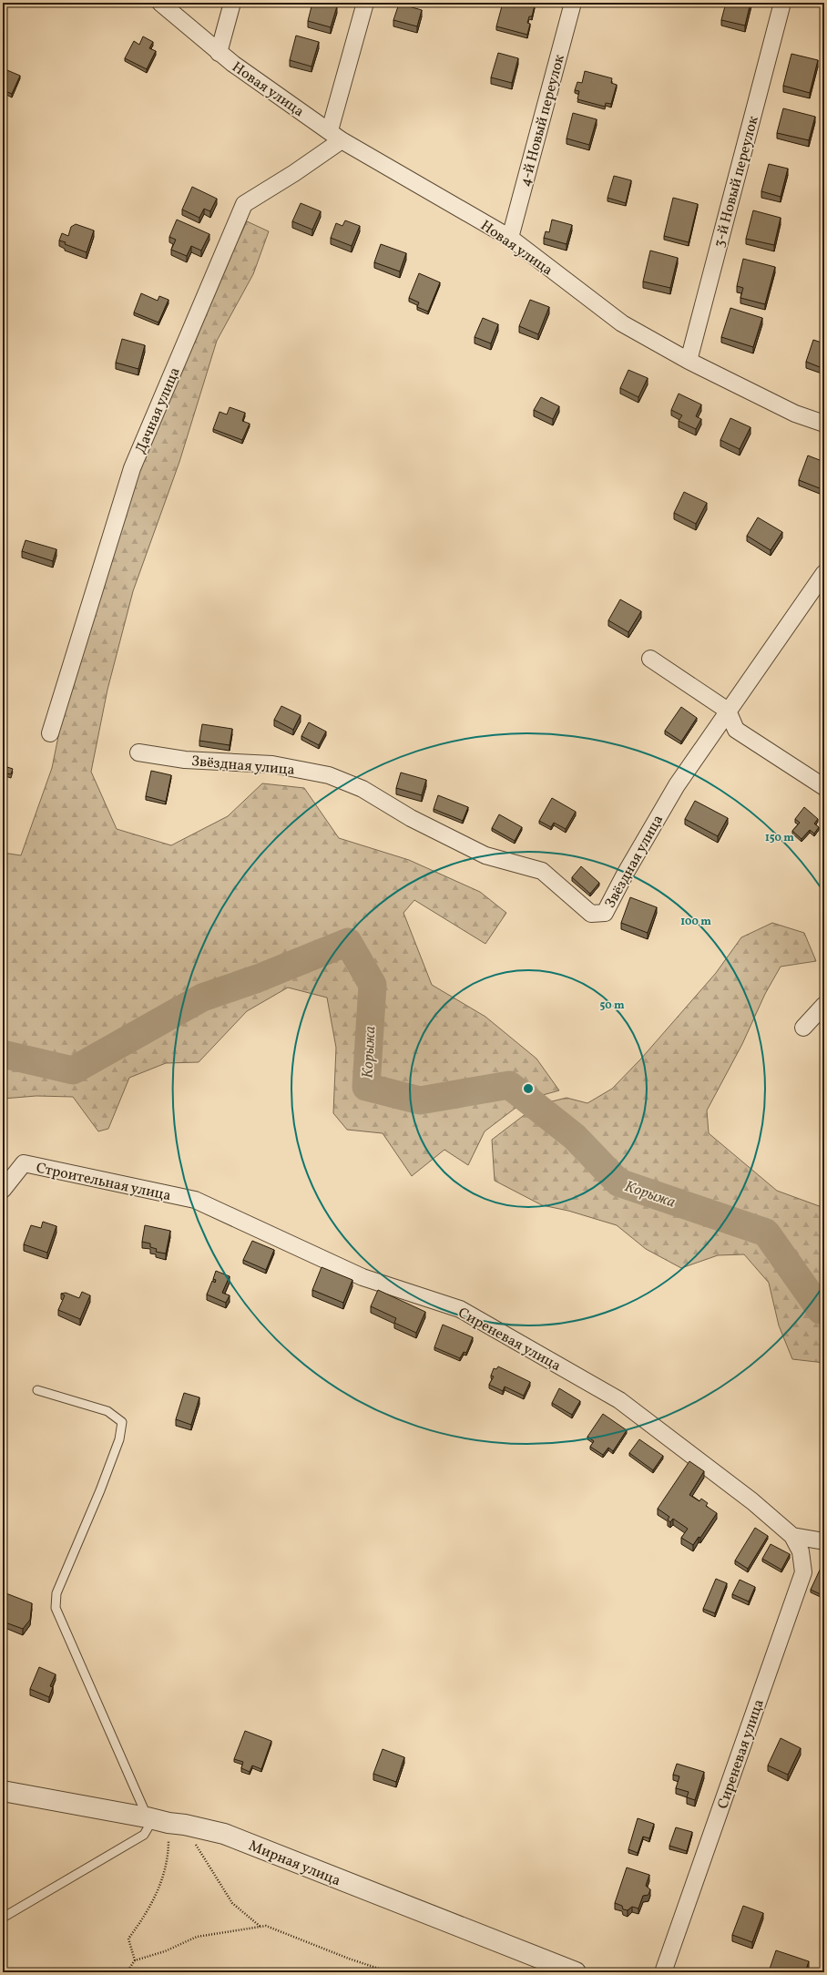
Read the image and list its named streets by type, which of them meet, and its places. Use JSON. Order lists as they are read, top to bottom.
{
  "streets": {
    "street": [
      "Новая улица",
      "4-й Новый переулок",
      "3-й Новый переулок",
      "Дачная улица",
      "Звёздная улица",
      "Строительная улица",
      "Сиреневая улица",
      "Мирная улица"
    ]
  },
  "crossings": [
    ["Новая улица", "4-й Новый переулок"],
    ["Новая улица", "3-й Новый переулок"],
    ["Новая улица", "Дачная улица"],
    ["Строительная улица", "Сиреневая улица"]
  ],
  "water": ["Корыжа"],
  "rings": ["150 m", "100 m", "50 m"]
}
